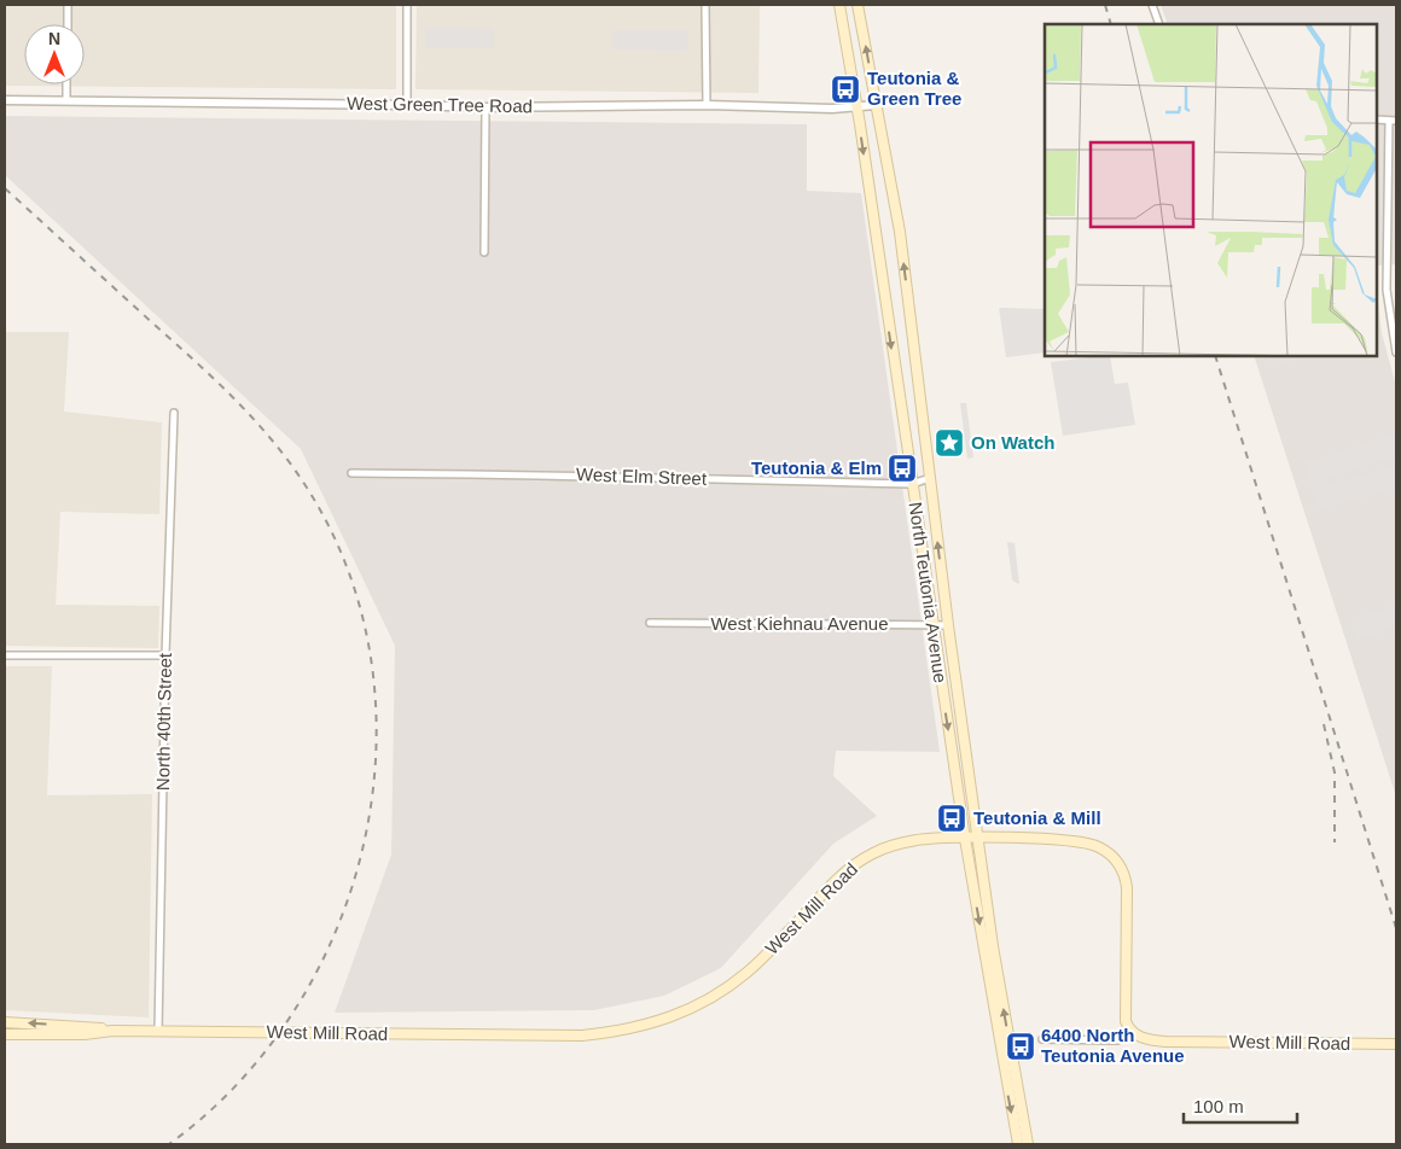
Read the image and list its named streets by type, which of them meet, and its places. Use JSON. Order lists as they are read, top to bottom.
{
  "streets": {
    "main road": ["North Teutonia Avenue", "West Mill Road"],
    "street": [
      "West Green Tree Road",
      "West Elm Street",
      "West Kiehnau Avenue",
      "North 40th Street"
    ]
  },
  "crossings": [
    ["West Green Tree Road", "North Teutonia Avenue"],
    ["West Elm Street", "North Teutonia Avenue"],
    ["North Teutonia Avenue", "West Kiehnau Avenue"],
    ["North Teutonia Avenue", "West Mill Road"],
    ["North 40th Street", "West Mill Road"]
  ],
  "places": {
    "bus stop": [
      "Teutonia & Green Tree",
      "Teutonia & Elm",
      "Teutonia & Mill",
      "6400 North Teutonia Avenue"
    ],
    "place": ["On Watch"]
  },
  "scale_bar": "100 m",
  "north": "top"
}
